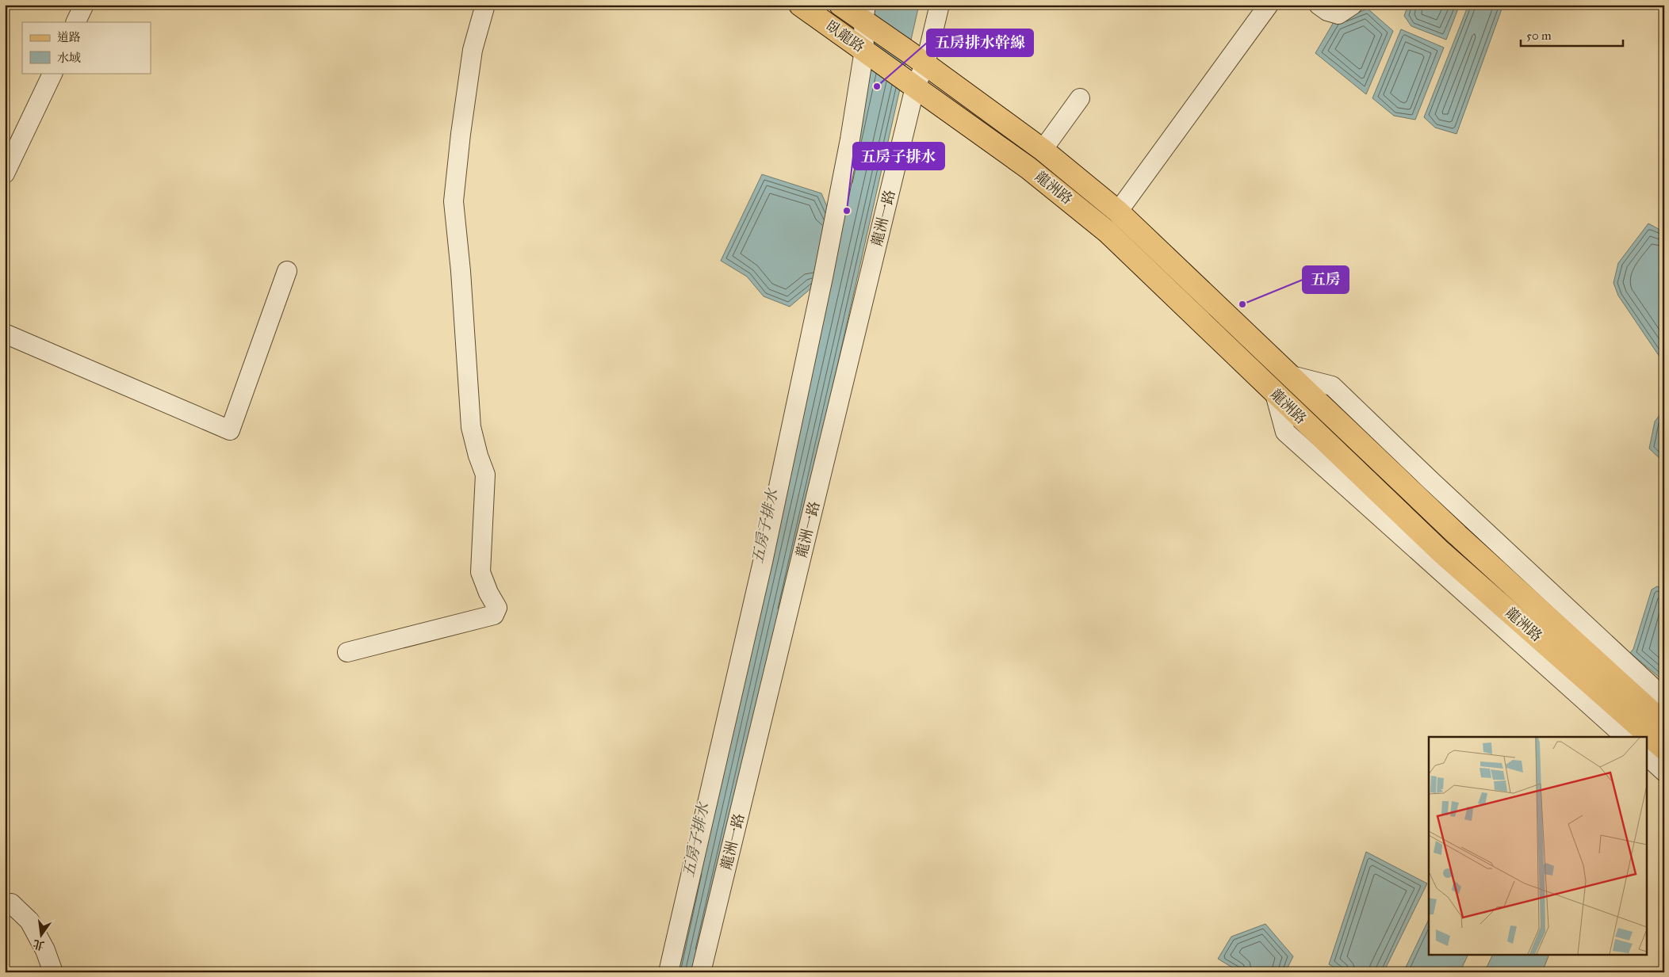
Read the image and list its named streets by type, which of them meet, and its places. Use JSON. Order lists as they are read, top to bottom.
{
  "streets": {
    "main road": ["臥龍路", "龍洲路"],
    "street": ["龍洲一路"]
  },
  "crossings": [
    ["臥龍路", "龍洲路"],
    ["臥龍路", "龍洲一路"],
    ["龍洲路", "龍洲一路"]
  ],
  "water": ["五房子排水"],
  "places": ["五房排水幹線", "五房子排水", "五房"],
  "legend": ["道路", "水域"],
  "scale_bar": "50 m",
  "north": "bottom"
}
